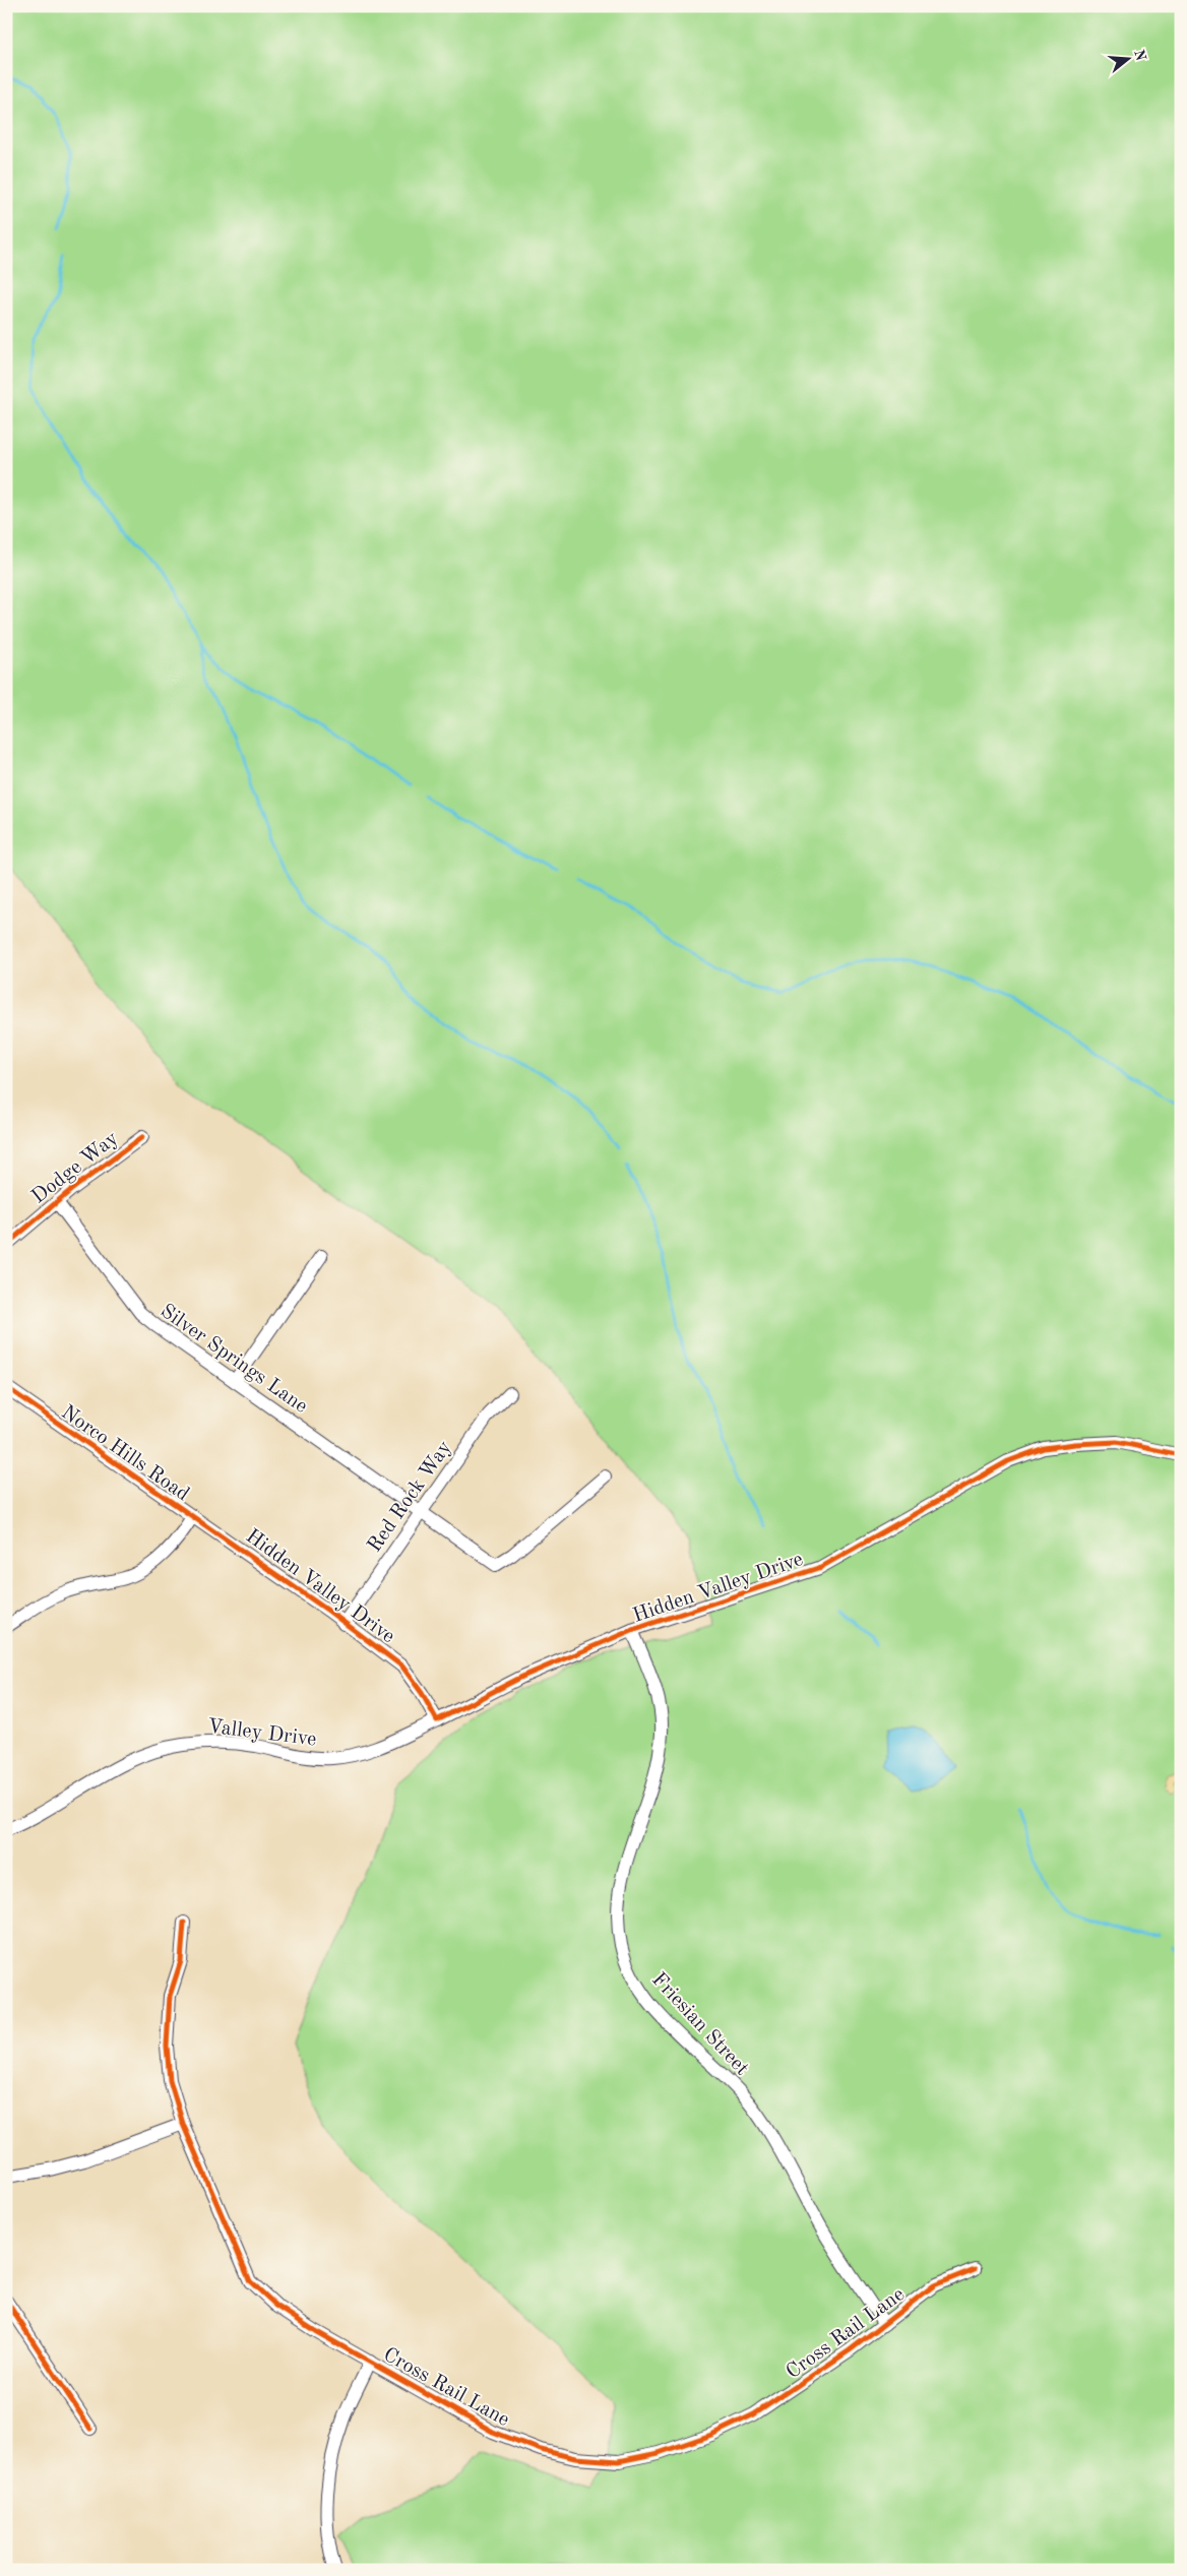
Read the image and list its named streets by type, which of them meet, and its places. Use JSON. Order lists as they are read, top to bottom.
{
  "streets": {
    "street": [
      "Dodge Way",
      "Silver Springs Lane",
      "Norco Hills Road",
      "Red Rock Way",
      "Hidden Valley Drive",
      "Valley Drive",
      "Friesian Street",
      "Cross Rail Lane"
    ]
  },
  "crossings": [
    ["Dodge Way", "Silver Springs Lane"],
    ["Silver Springs Lane", "Red Rock Way"],
    ["Norco Hills Road", "Hidden Valley Drive"],
    ["Red Rock Way", "Hidden Valley Drive"],
    ["Hidden Valley Drive", "Valley Drive"],
    ["Hidden Valley Drive", "Friesian Street"],
    ["Friesian Street", "Cross Rail Lane"]
  ],
  "north": "right"
}
